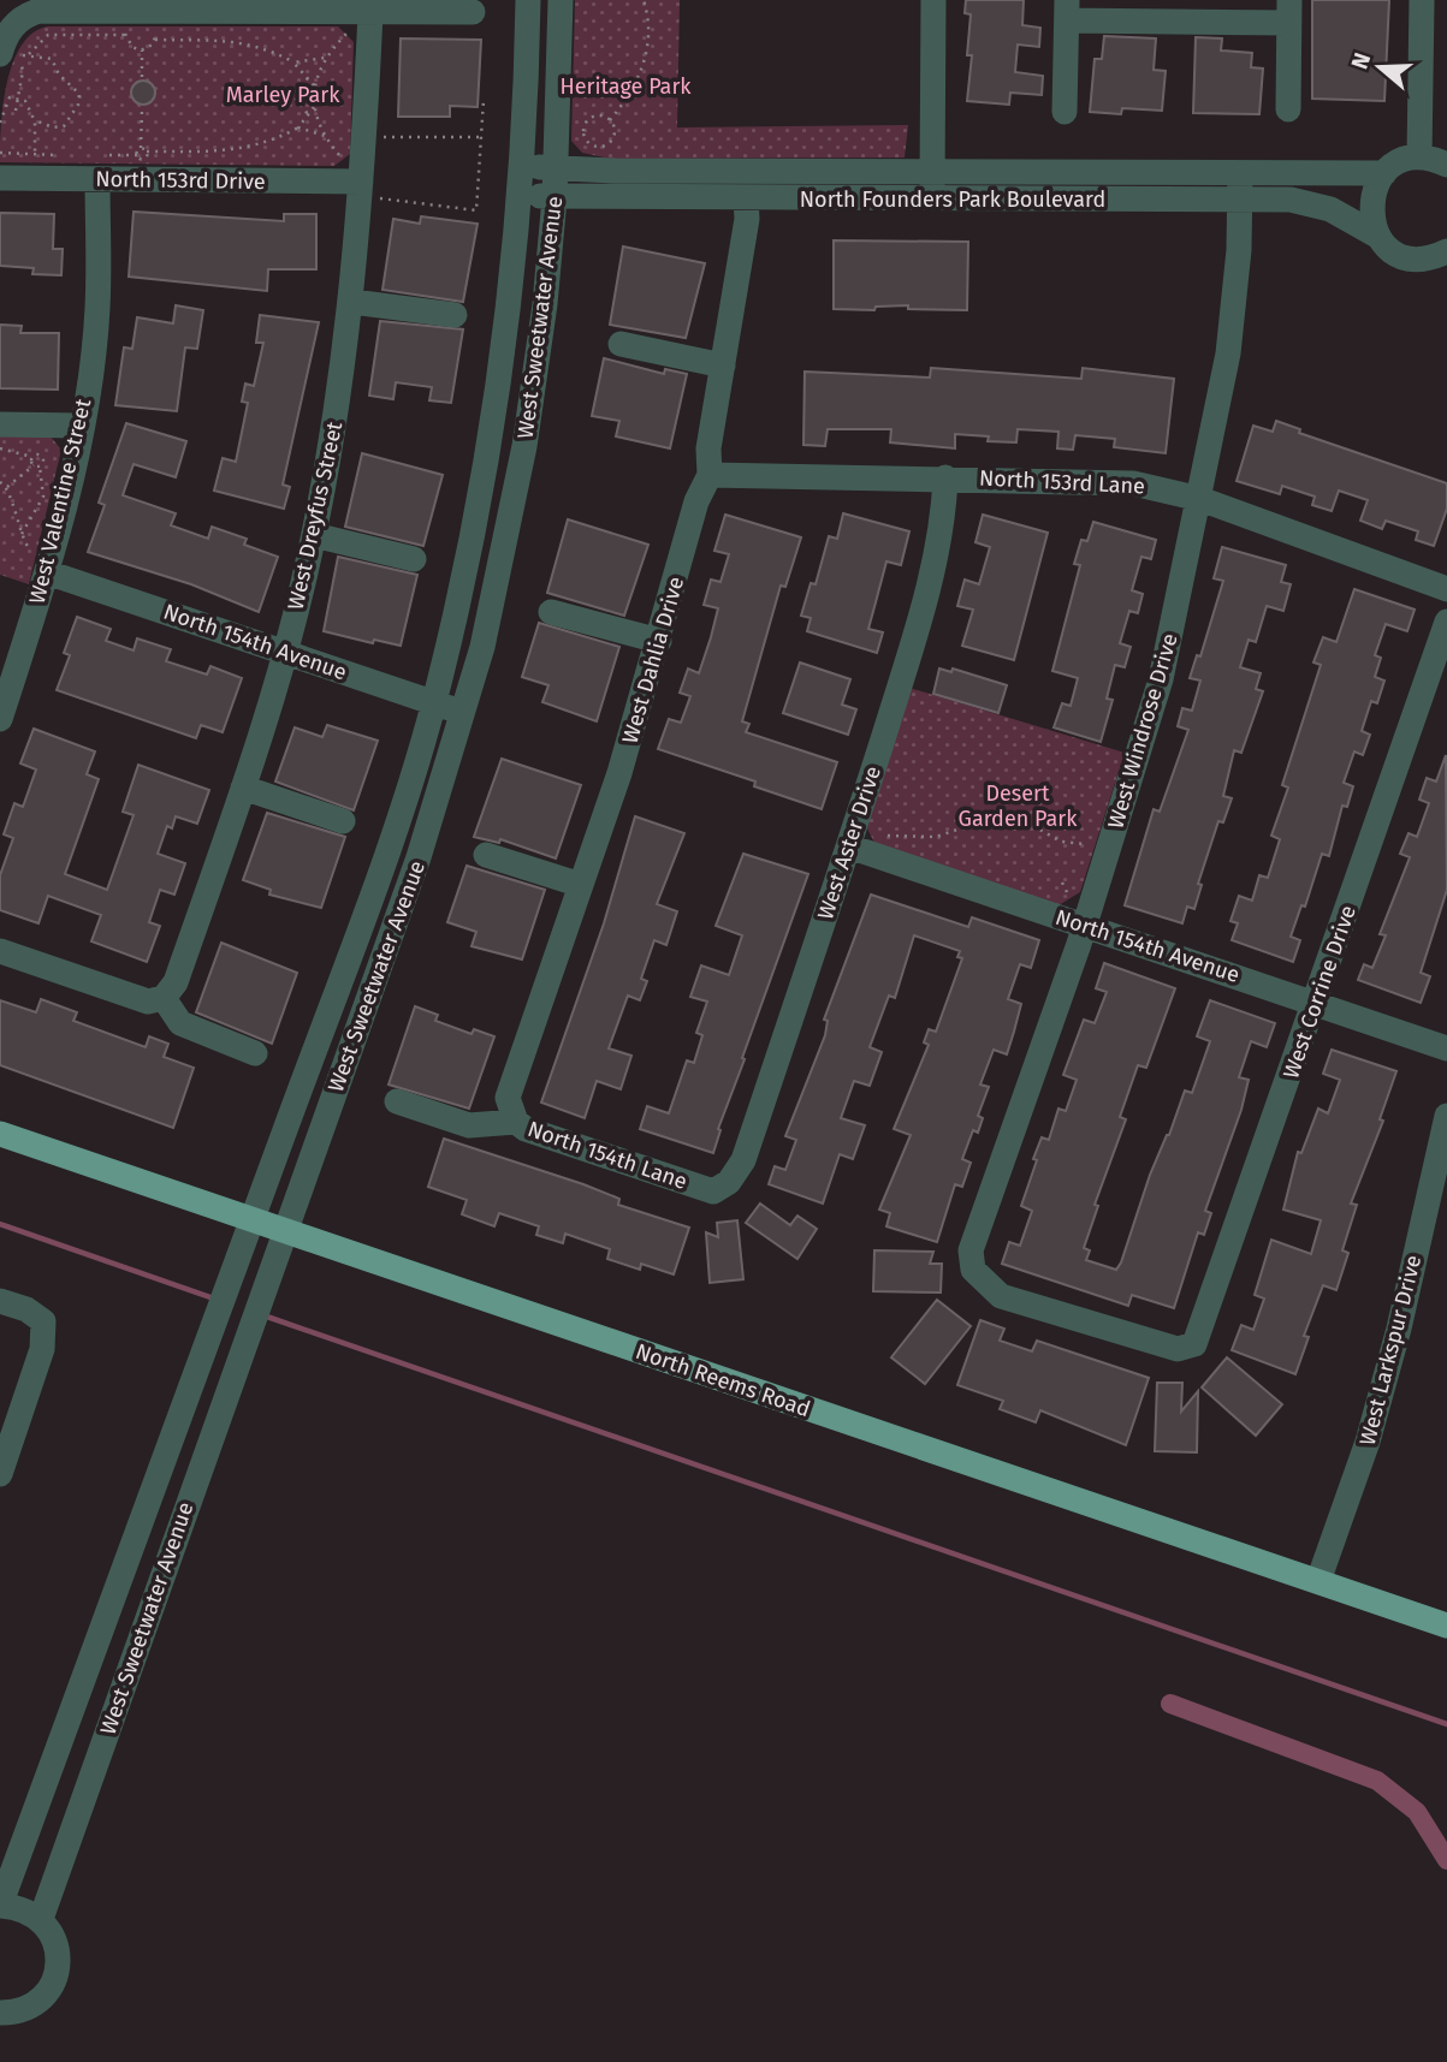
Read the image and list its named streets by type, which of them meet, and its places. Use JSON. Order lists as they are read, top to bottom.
{
  "streets": {
    "main road": ["North Reems Road"],
    "street": [
      "North 153rd Drive",
      "North Founders Park Boulevard",
      "West Sweetwater Avenue",
      "North 153rd Lane",
      "West Valentine Street",
      "West Dreyfus Street",
      "North 154th Avenue",
      "West Dahlia Drive",
      "West Windrose Drive",
      "West Aster Drive",
      "West Corrine Drive",
      "North 154th Lane",
      "West Larkspur Drive"
    ]
  },
  "crossings": [
    ["North 153rd Drive", "West Valentine Street"],
    ["North 153rd Drive", "West Dreyfus Street"],
    ["North Founders Park Boulevard", "West Sweetwater Avenue"],
    ["North Founders Park Boulevard", "West Dahlia Drive"],
    ["North Founders Park Boulevard", "West Windrose Drive"],
    ["West Sweetwater Avenue", "North 154th Avenue"],
    ["West Sweetwater Avenue", "North Reems Road"],
    ["North 153rd Lane", "West Dahlia Drive"],
    ["North 153rd Lane", "West Windrose Drive"],
    ["North 153rd Lane", "West Aster Drive"],
    ["West Valentine Street", "North 154th Avenue"],
    ["West Dreyfus Street", "North 154th Avenue"],
    ["North 154th Avenue", "West Windrose Drive"],
    ["North 154th Avenue", "West Aster Drive"],
    ["North 154th Avenue", "West Corrine Drive"],
    ["West Dahlia Drive", "North 154th Lane"],
    ["West Windrose Drive", "West Corrine Drive"],
    ["West Aster Drive", "North 154th Lane"],
    ["West Larkspur Drive", "North Reems Road"]
  ],
  "parks": ["Heritage Park", "Marley Park", "Desert Garden Park"],
  "north": "left"
}
